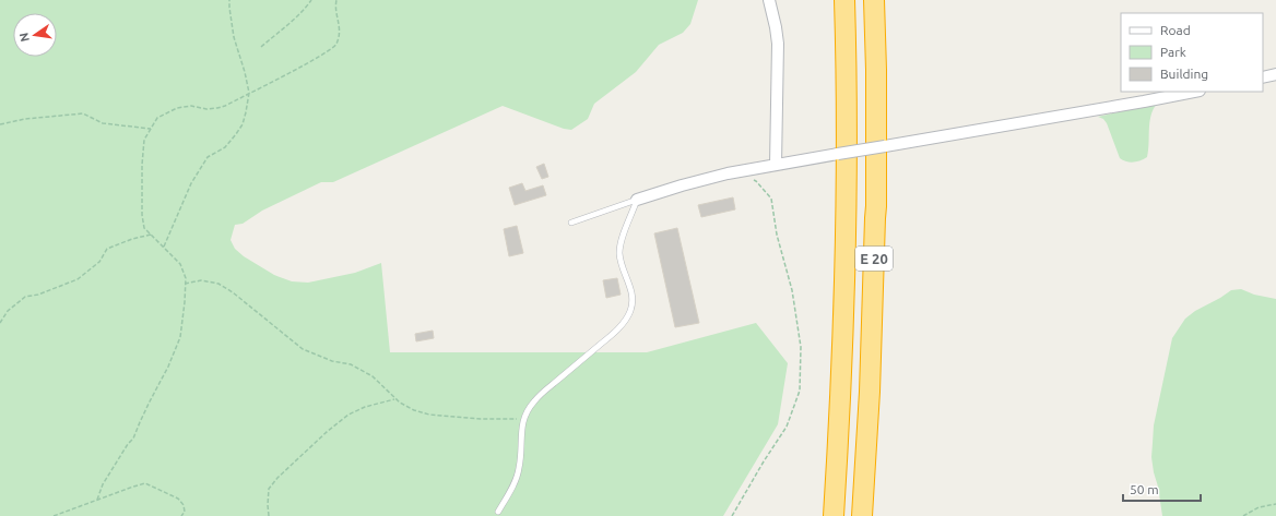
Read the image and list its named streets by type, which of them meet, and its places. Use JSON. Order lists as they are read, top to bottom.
{
  "streets": {
    "highway": ["E 20"]
  },
  "legend": ["Road", "Park", "Building"],
  "scale_bar": "50 m",
  "north": "left"
}
